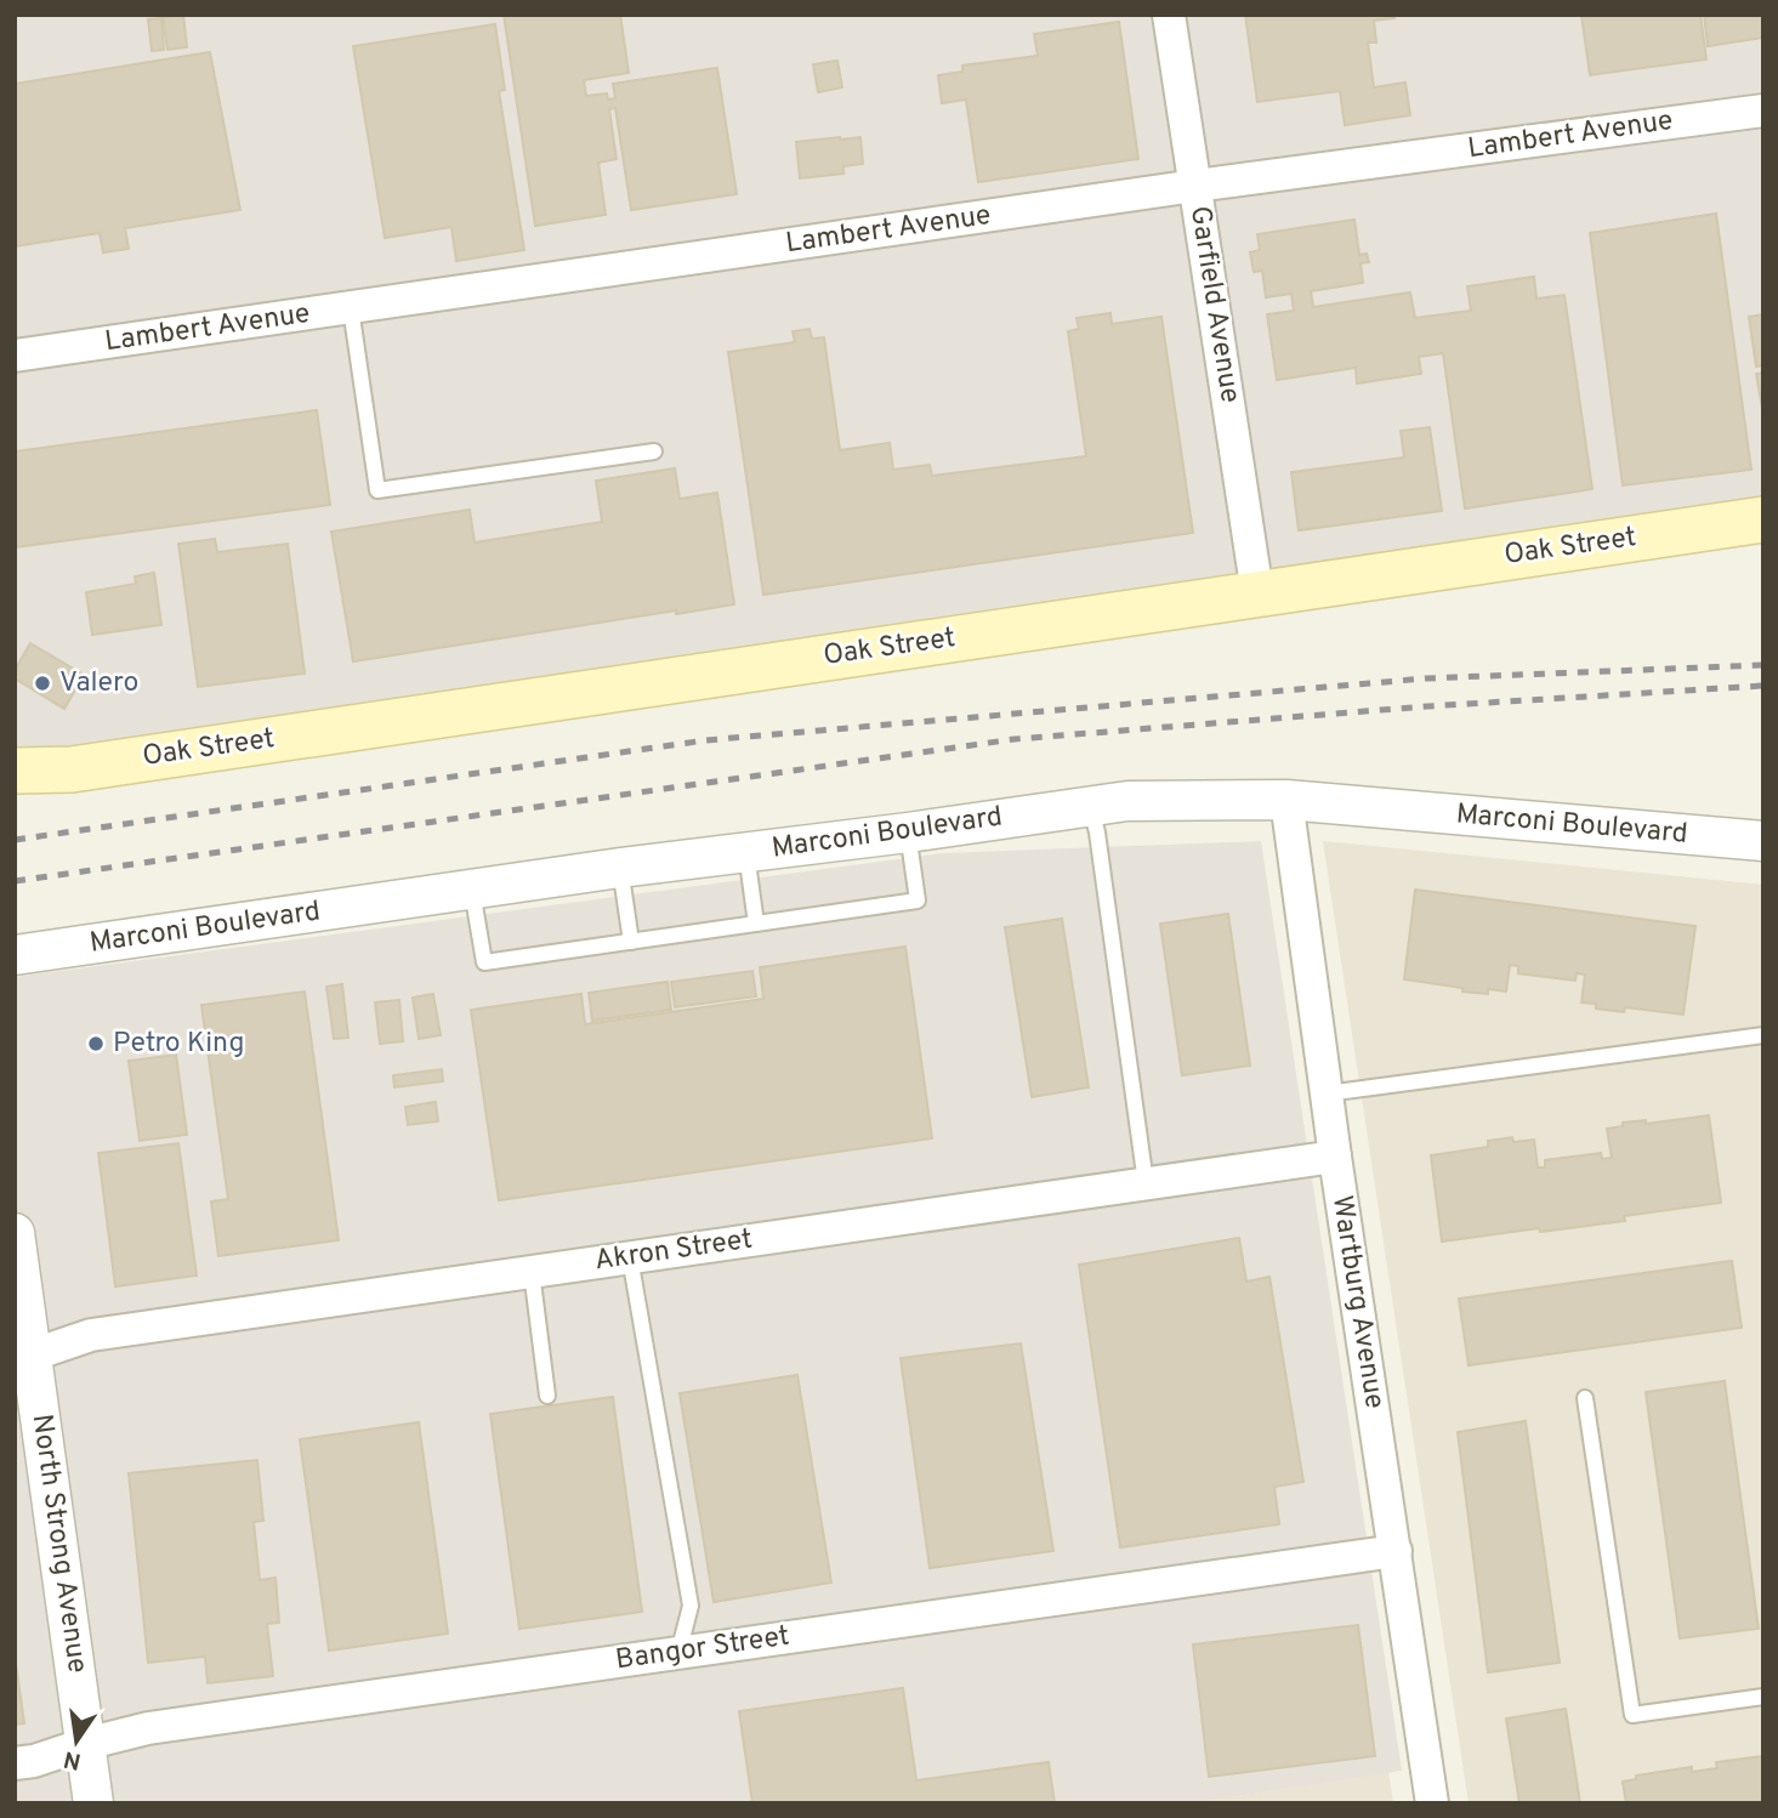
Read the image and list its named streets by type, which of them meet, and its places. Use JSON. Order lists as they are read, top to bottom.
{
  "streets": {
    "main road": ["Oak Street"],
    "street": [
      "Lambert Avenue",
      "Garfield Avenue",
      "Marconi Boulevard",
      "Akron Street",
      "Wartburg Avenue",
      "North Strong Avenue",
      "Bangor Street"
    ]
  },
  "crossings": [
    ["Lambert Avenue", "Garfield Avenue"],
    ["Garfield Avenue", "Oak Street"],
    ["Marconi Boulevard", "Wartburg Avenue"],
    ["Akron Street", "Wartburg Avenue"],
    ["Akron Street", "North Strong Avenue"],
    ["Wartburg Avenue", "Bangor Street"],
    ["North Strong Avenue", "Bangor Street"]
  ],
  "places": ["Valero", "Petro King"],
  "north": "bottom"
}
